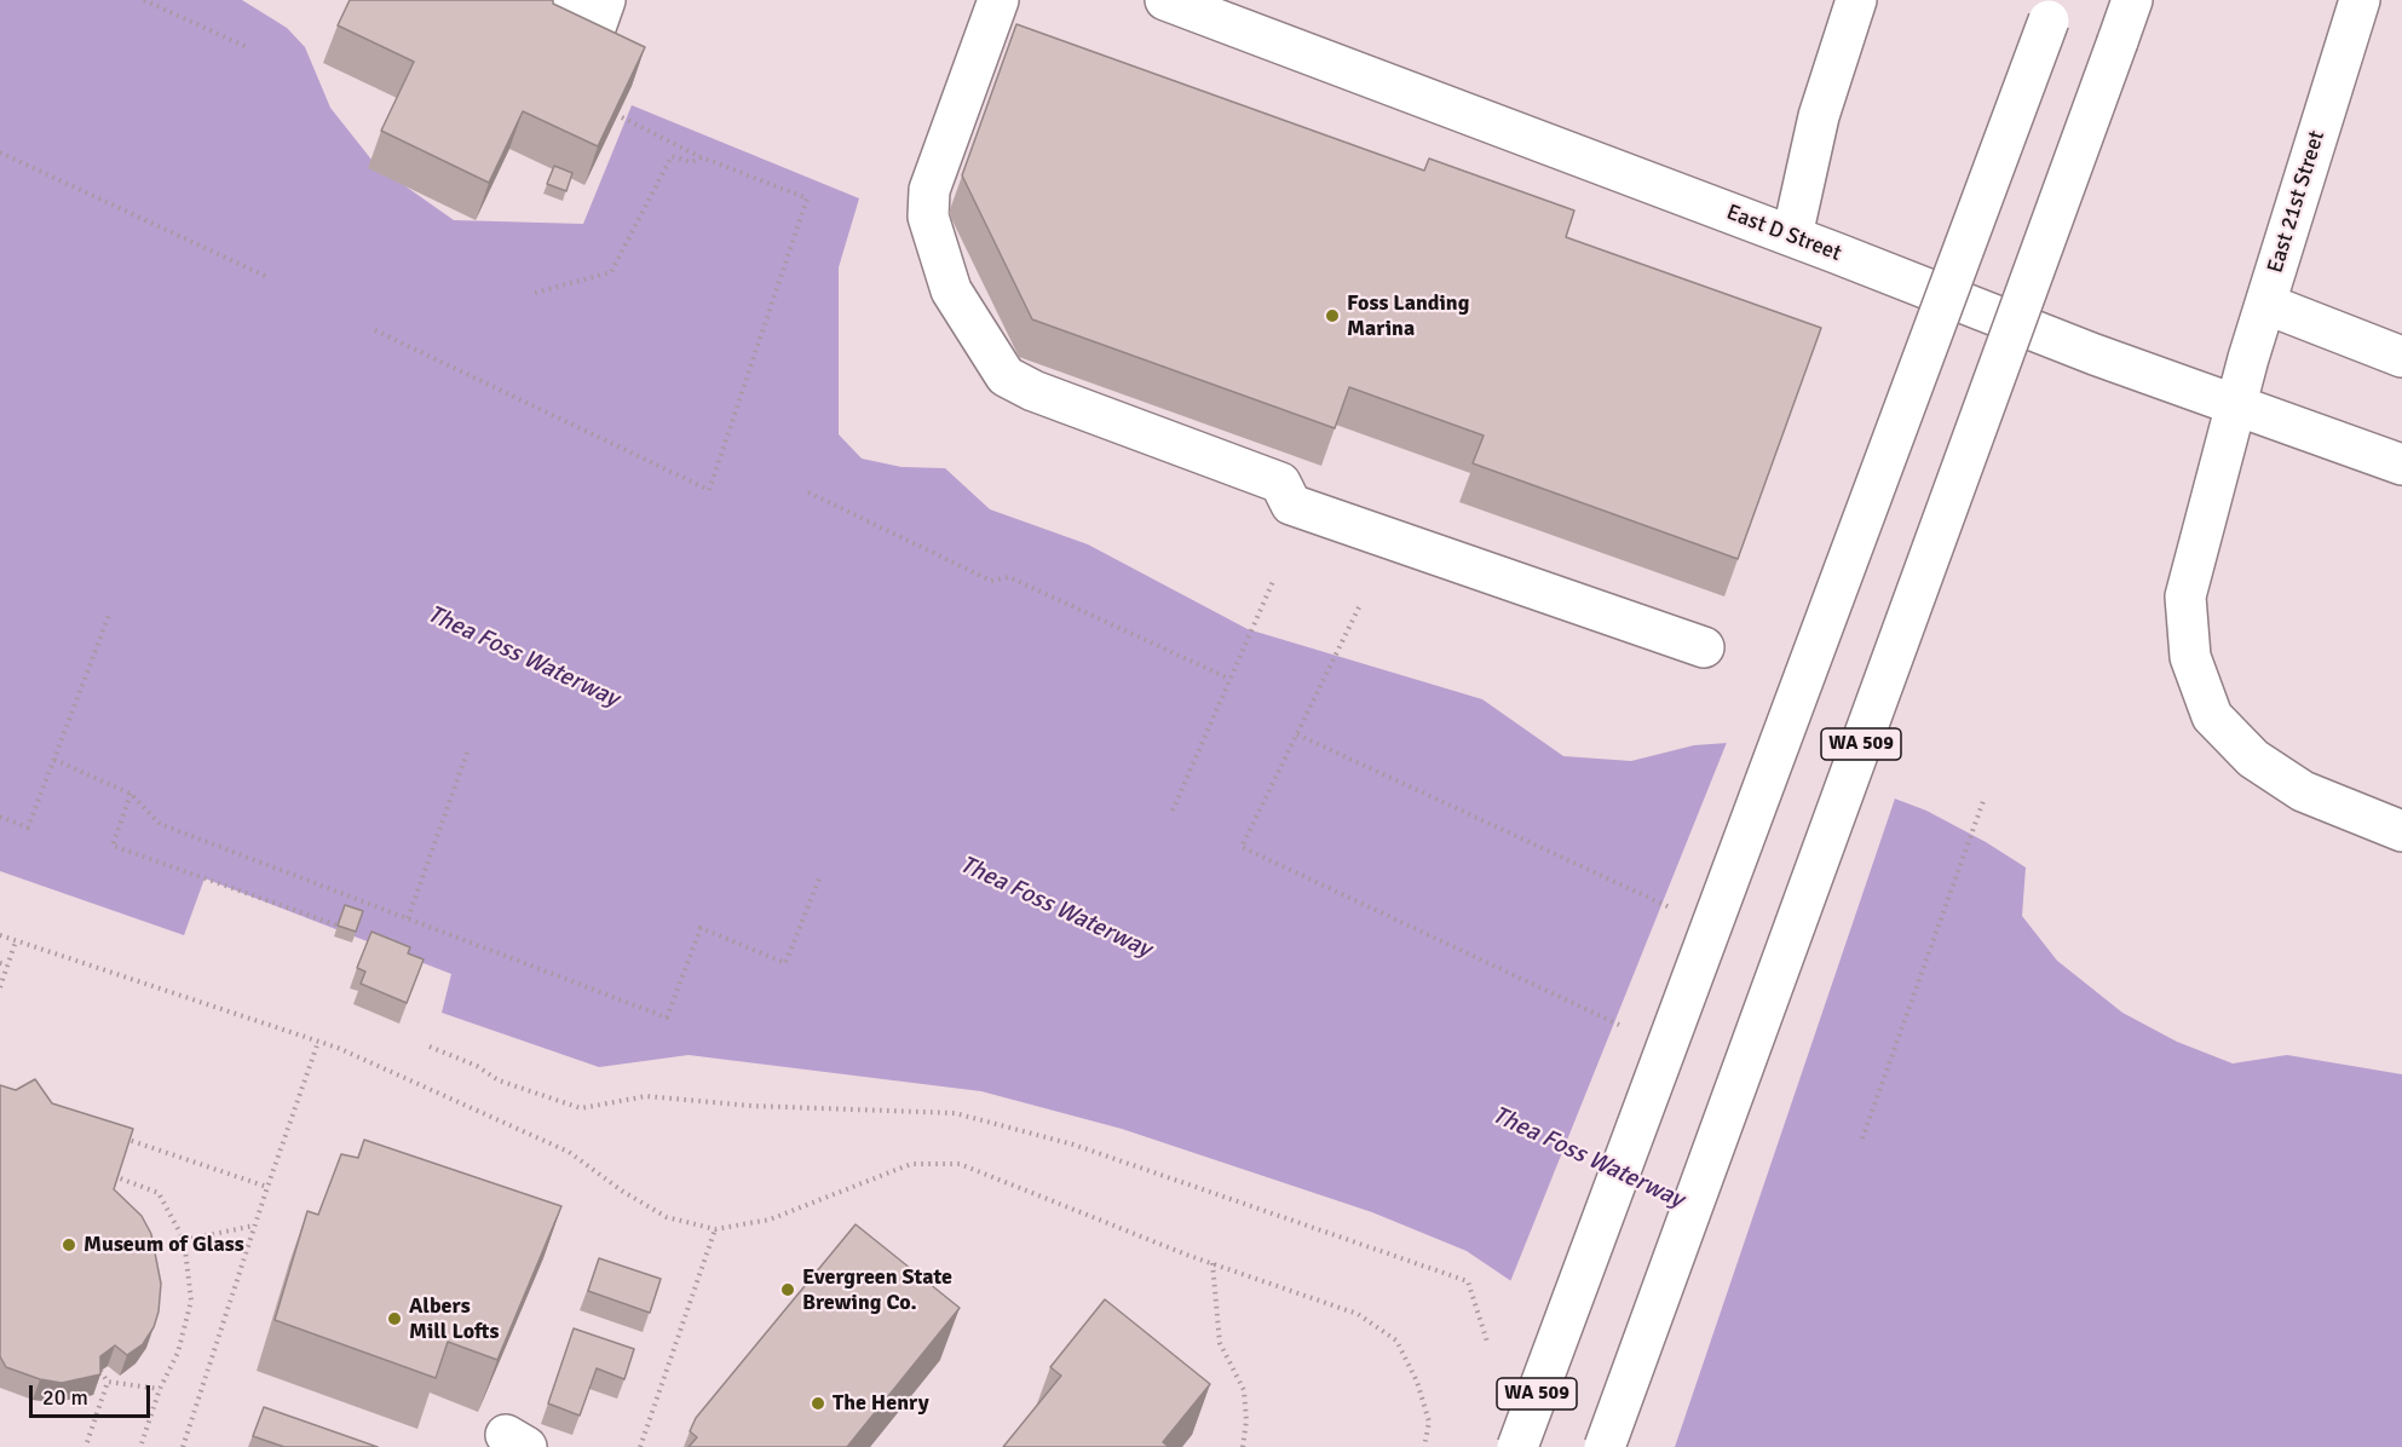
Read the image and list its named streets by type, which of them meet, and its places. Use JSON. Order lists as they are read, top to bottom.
{
  "streets": {
    "main road": ["East 21st Street", "East D Street", "WA 509"]
  },
  "crossings": [
    ["East 21st Street", "East D Street"]
  ],
  "water": ["Thea Foss Waterway"],
  "places": [
    "Foss Landing Marina",
    "Museum of Glass",
    "Evergreen State Brewing Co.",
    "Albers Mill Lofts",
    "The Henry"
  ],
  "scale_bar": "20 m"
}
